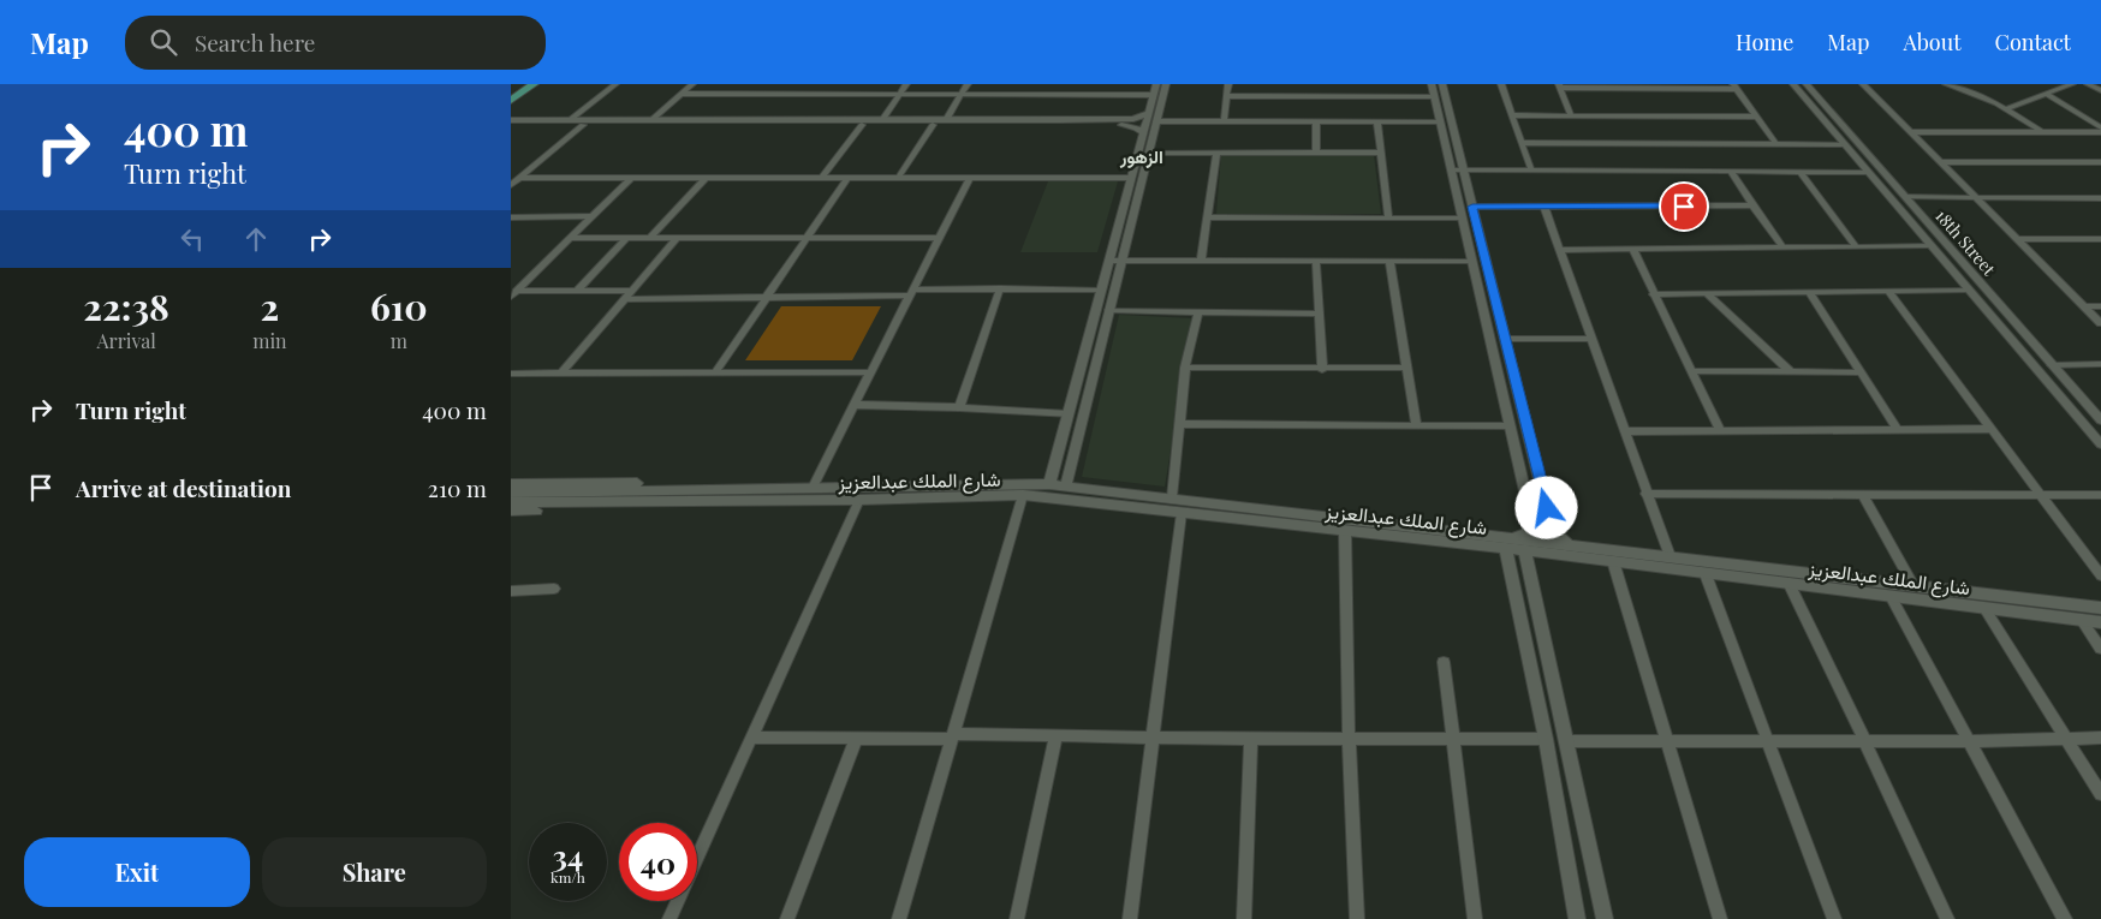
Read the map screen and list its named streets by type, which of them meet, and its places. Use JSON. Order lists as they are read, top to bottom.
{
  "streets": {
    "street": ["18th Street", "شارع الملك عبدالعزيز"]
  },
  "districts": ["الزهور"],
  "page": {
    "header": "Map",
    "search": "Search here",
    "nav": [
      "Home",
      "Map",
      "About",
      "Contact"
    ],
    "turn": ["400 m", "Turn right"],
    "eta": [
      "22:38",
      "Arrival",
      "2",
      "min",
      "610",
      "m"
    ],
    "list": [
      {
        "name": "Turn right",
        "value": "400 m"
      },
      {
        "name": "Arrive at destination",
        "value": "210 m"
      }
    ],
    "speed": "34 km/h",
    "limit": "40",
    "buttons": ["Exit", "Share"]
  }
}
